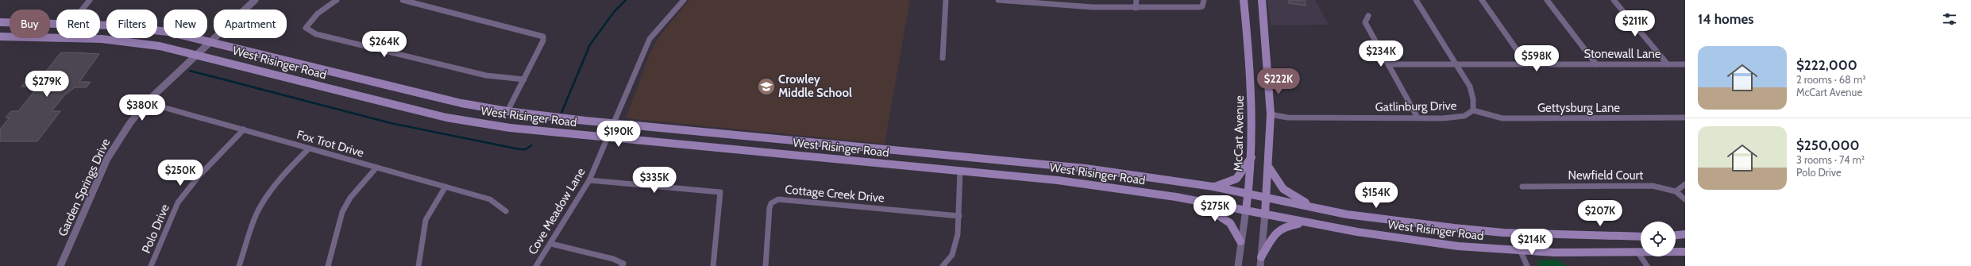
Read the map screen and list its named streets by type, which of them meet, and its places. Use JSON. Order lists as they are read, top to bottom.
{
  "streets": {
    "main road": ["West Risinger Road", "McCart Avenue"],
    "street": [
      "Stonewall Lane",
      "Gatlinburg Drive",
      "Gettysburg Lane",
      "Fox Trot Drive",
      "Newfield Court",
      "Garden Springs Drive",
      "Cottage Creek Drive",
      "Cove Meadow Lane",
      "Polo Drive"
    ]
  },
  "crossings": [
    ["Stonewall Lane", "Gatlinburg Drive"],
    ["West Risinger Road", "McCart Avenue"],
    ["West Risinger Road", "Garden Springs Drive"],
    ["West Risinger Road", "Cove Meadow Lane"],
    ["Gatlinburg Drive", "Gettysburg Lane"],
    ["Fox Trot Drive", "Garden Springs Drive"],
    ["Fox Trot Drive", "Polo Drive"]
  ],
  "places": {
    "school or university": ["Crowley Middle School"]
  },
  "page": {
    "heading": "14 homes",
    "chip": [
      "Buy",
      "Rent",
      "Filters",
      "New",
      "Apartment"
    ],
    "price": [
      "$211K",
      "$264K",
      "$234K",
      "$598K",
      "$222K",
      "$279K",
      "$380K",
      "$190K",
      "$250K",
      "$335K",
      "$154K",
      "$275K",
      "$207K",
      "$214K"
    ],
    "list": [
      {
        "name": "$222,000",
        "note": "2 rooms · 68 m² · McCart Avenue"
      },
      {
        "name": "$250,000",
        "note": "3 rooms · 74 m² · Polo Drive"
      }
    ]
  }
}
